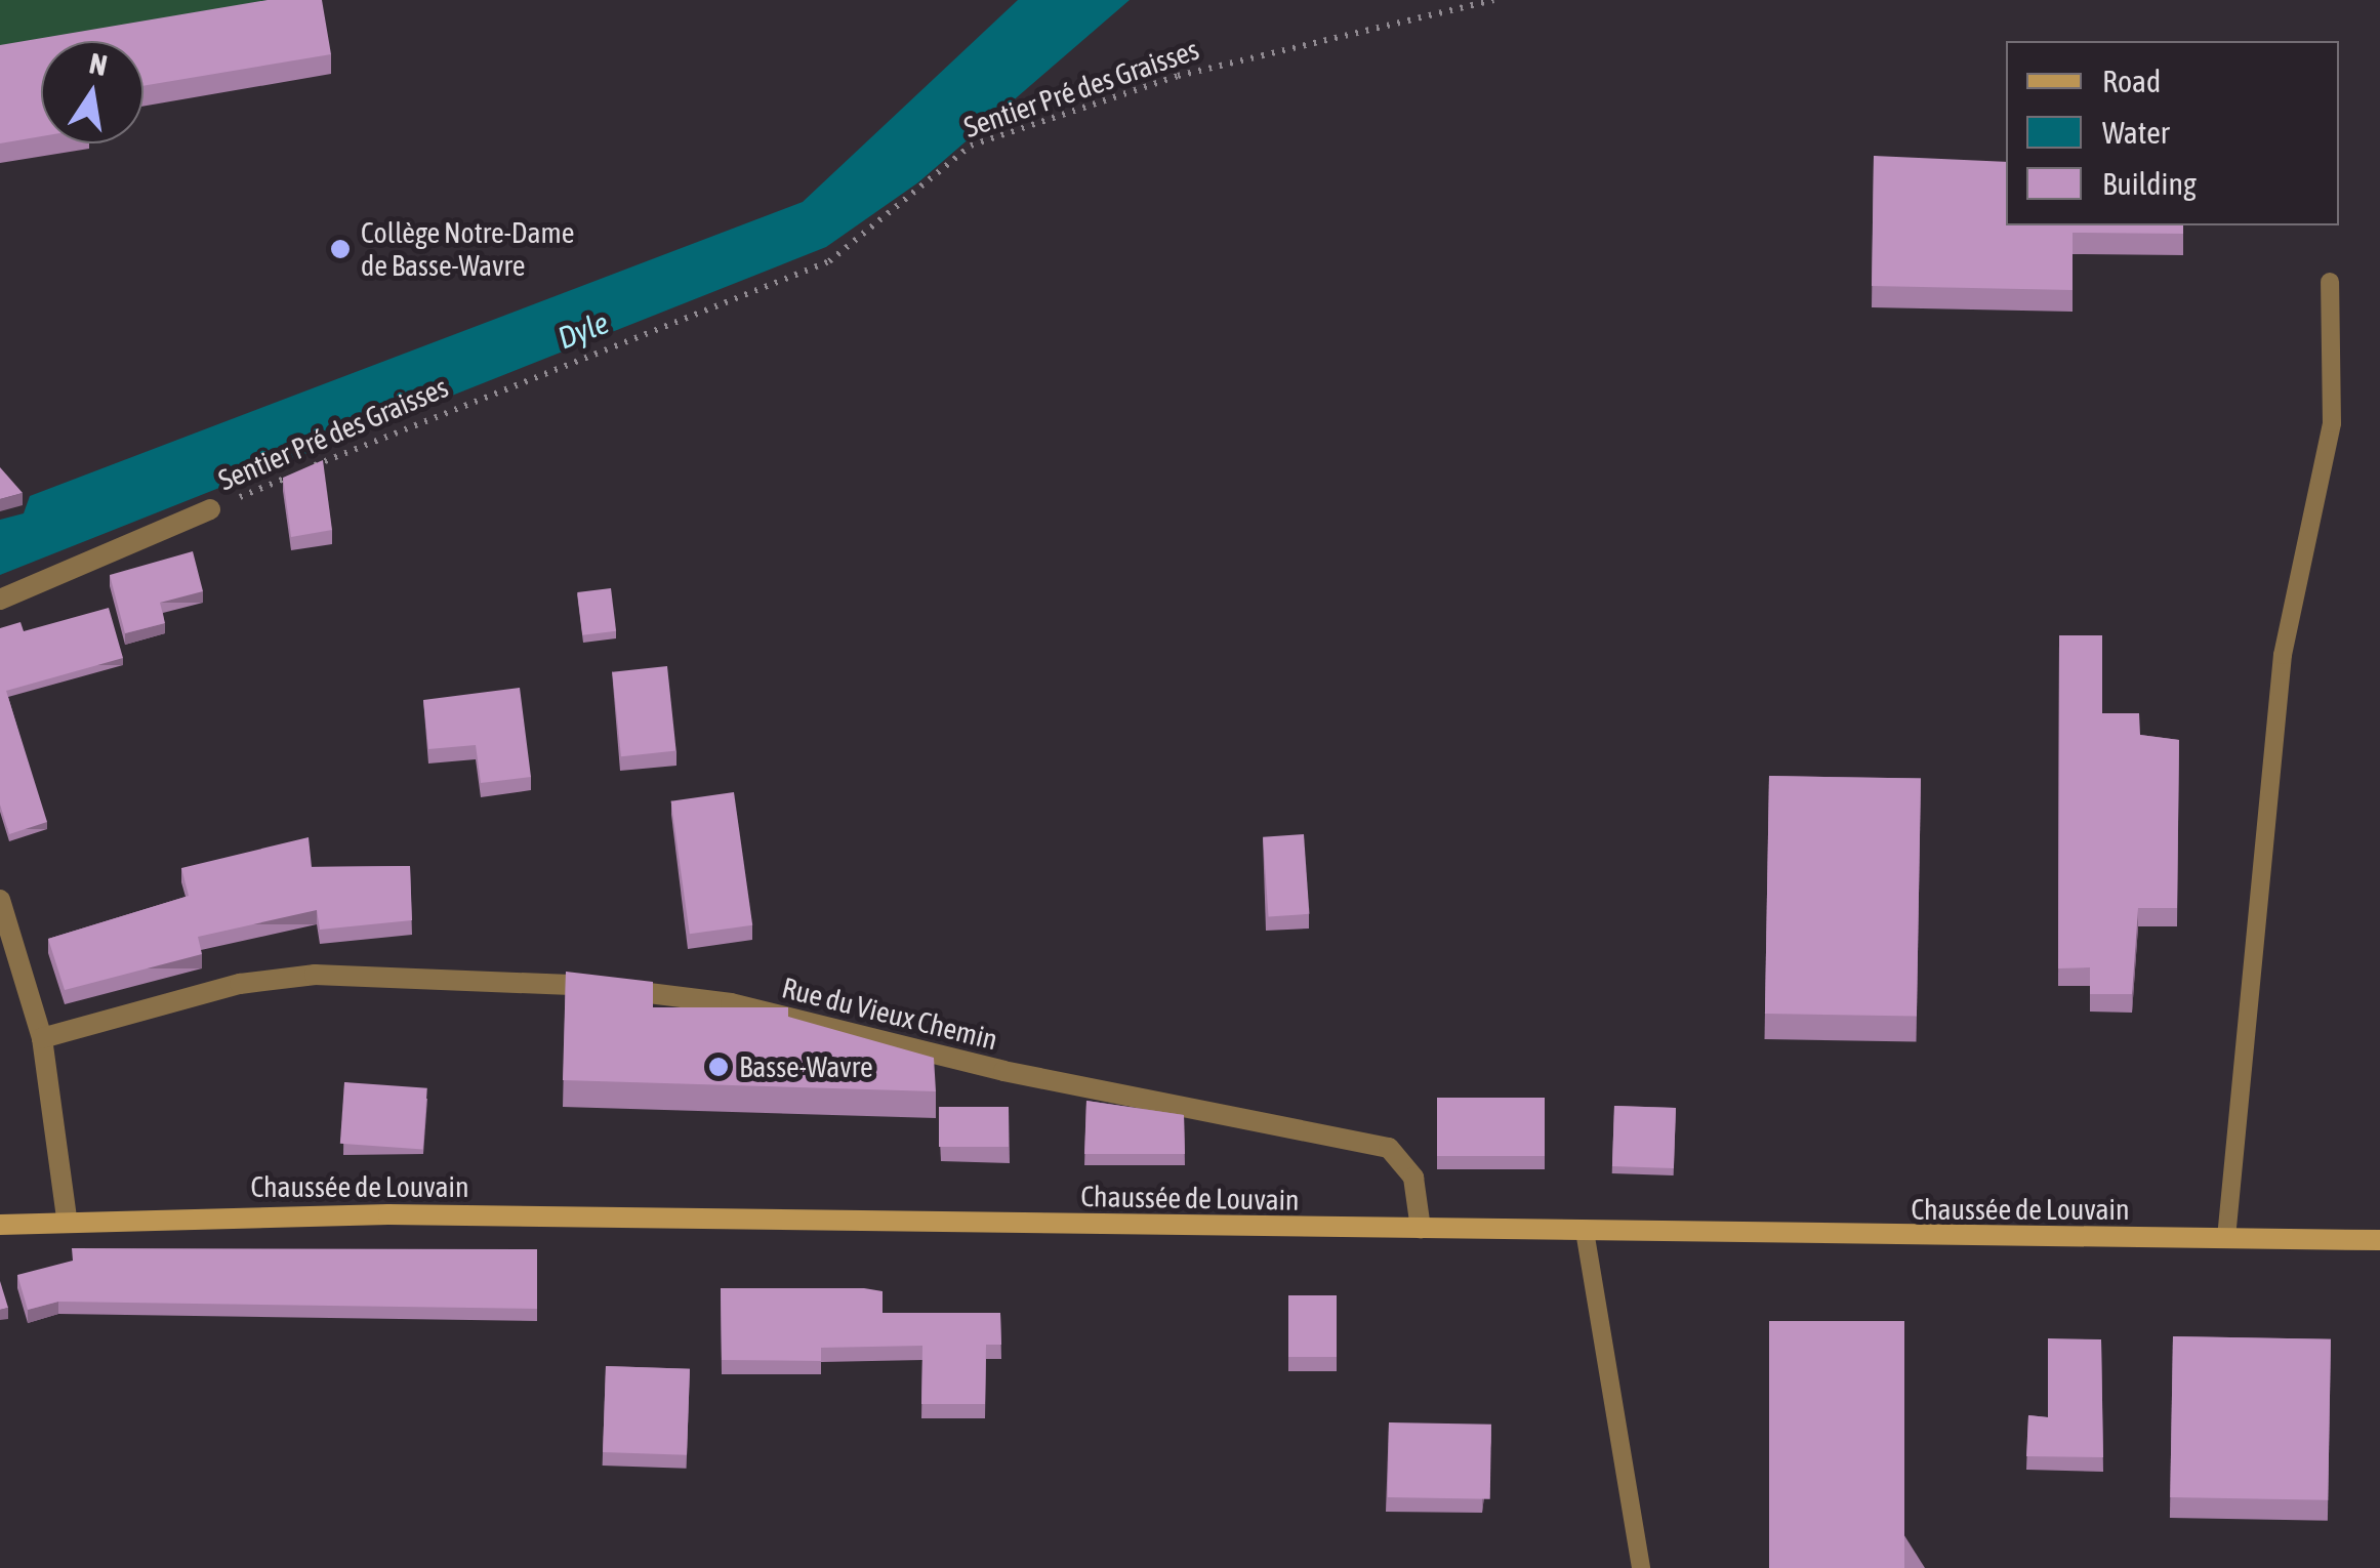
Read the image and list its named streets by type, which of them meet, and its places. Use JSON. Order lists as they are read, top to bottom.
{
  "streets": {
    "main road": ["Chaussée de Louvain"],
    "street": ["Rue du Vieux Chemin"],
    "path": ["Sentier Pré des Graisses"]
  },
  "crossings": [
    ["Rue du Vieux Chemin", "Chaussée de Louvain"]
  ],
  "water": ["Dyle"],
  "places": ["Collège Notre-Dame de Basse-Wavre", "Basse-Wavre"],
  "legend": ["Road", "Water", "Building"],
  "north": "top"
}
